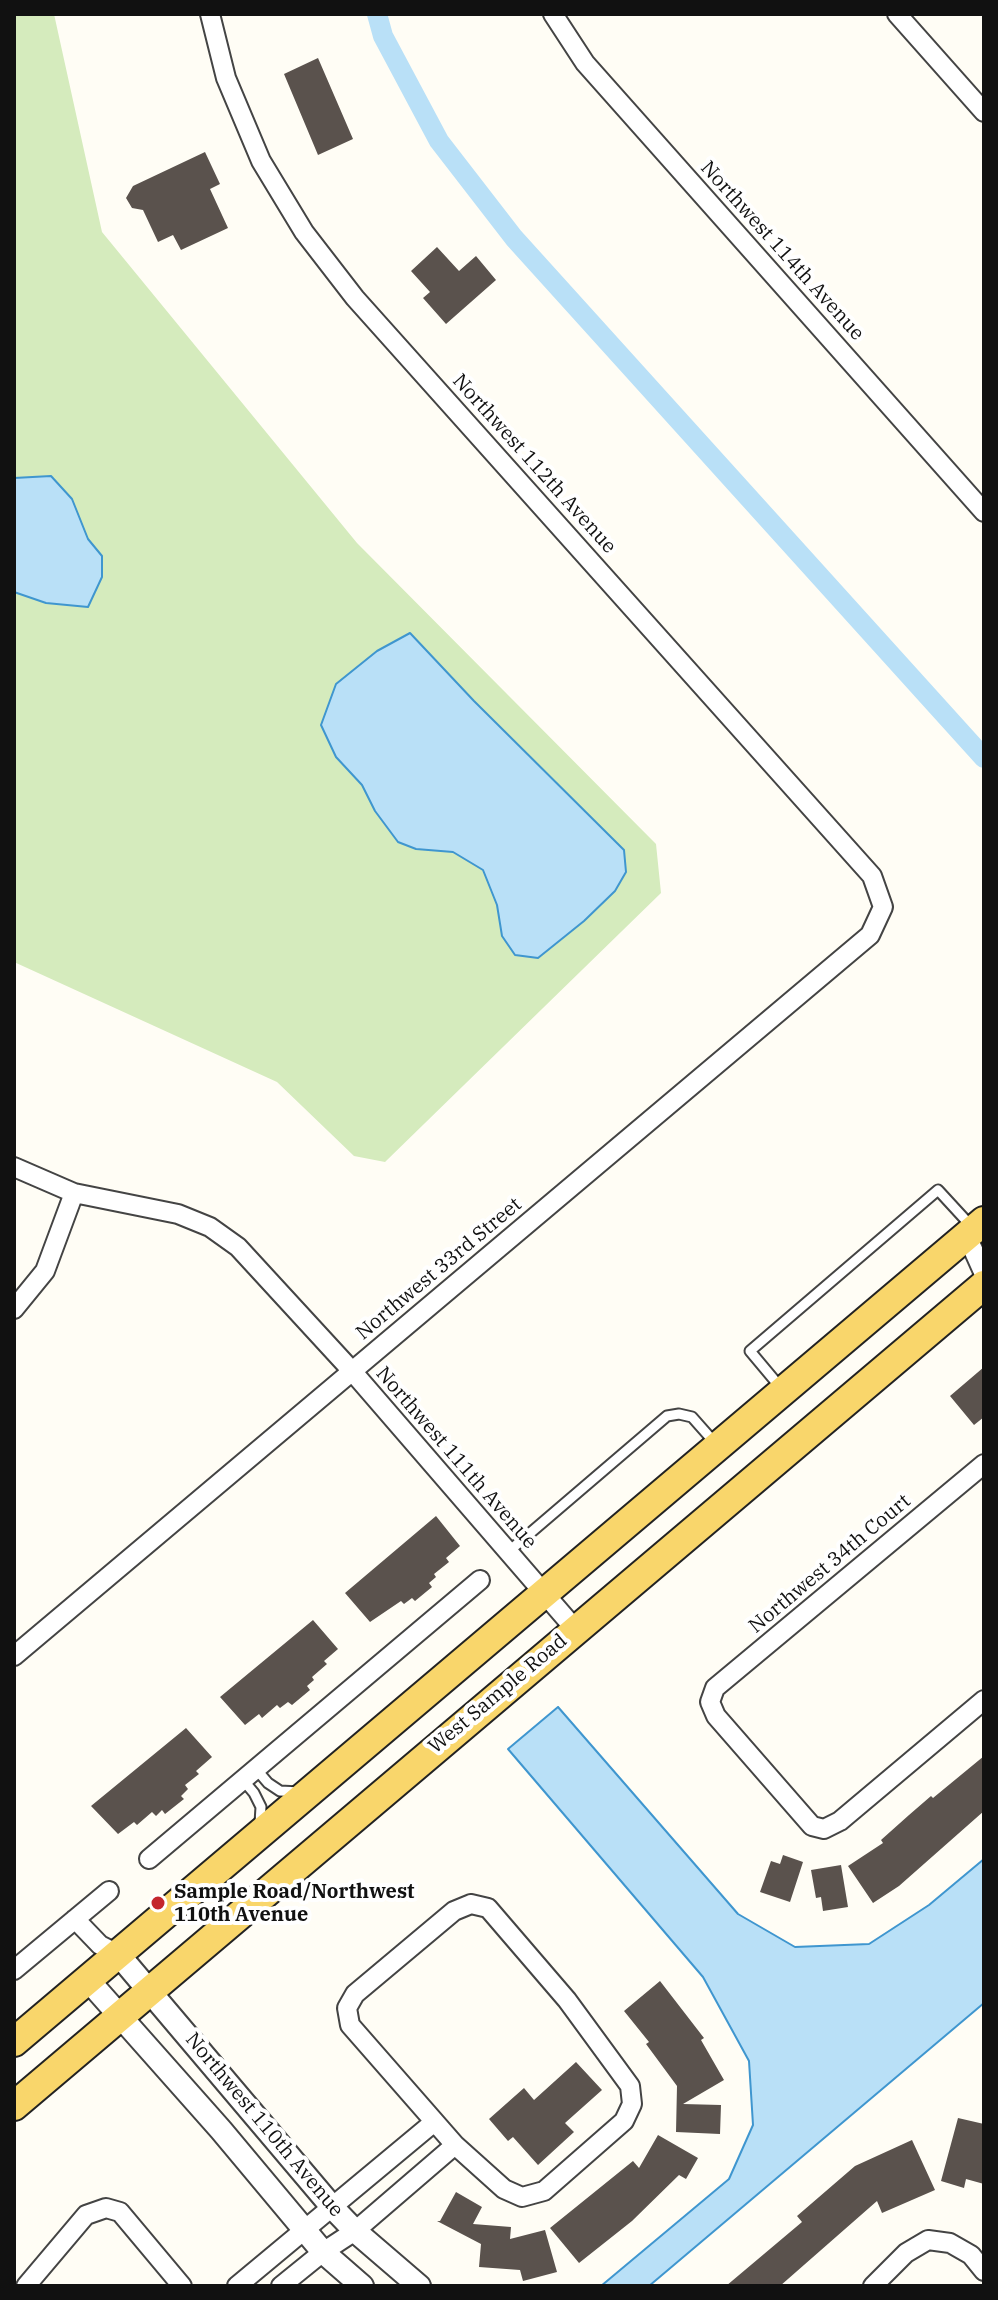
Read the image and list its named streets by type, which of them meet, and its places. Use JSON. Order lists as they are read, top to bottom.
{
  "streets": {
    "main road": ["West Sample Road"],
    "street": [
      "Northwest 114th Avenue",
      "Northwest 112th Avenue",
      "Northwest 33rd Street",
      "Northwest 111th Avenue",
      "Northwest 34th Court",
      "Northwest 110th Avenue"
    ]
  },
  "crossings": [
    ["Northwest 112th Avenue", "Northwest 33rd Street"],
    ["Northwest 33rd Street", "Northwest 111th Avenue"],
    ["Northwest 111th Avenue", "West Sample Road"],
    ["West Sample Road", "Northwest 110th Avenue"]
  ],
  "places": ["Sample Road/Northwest 110th Avenue"]
}
